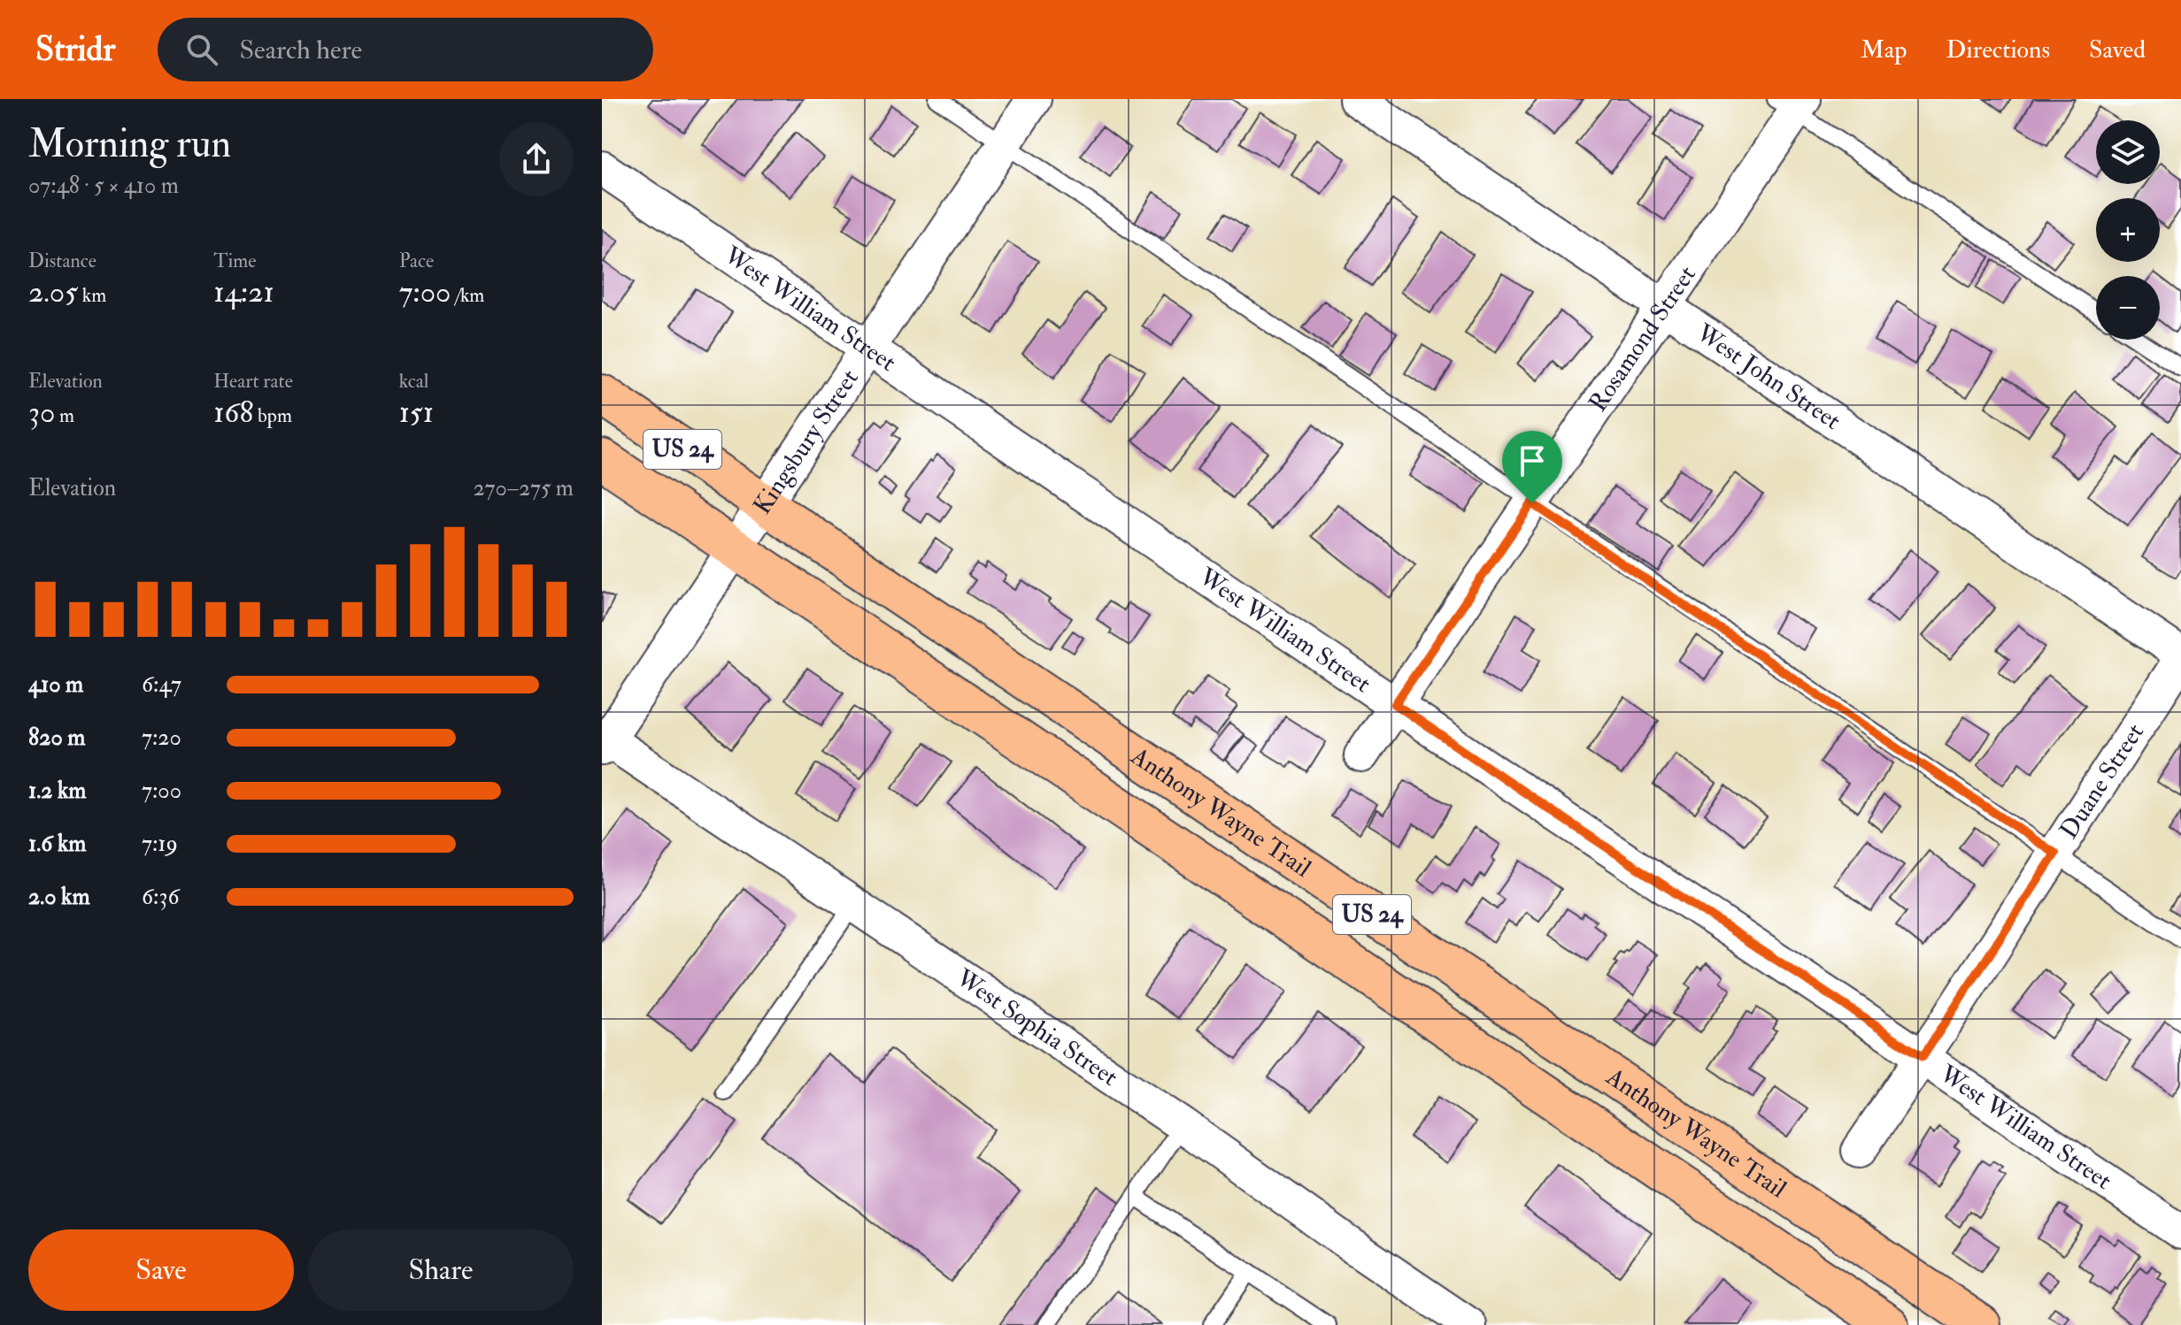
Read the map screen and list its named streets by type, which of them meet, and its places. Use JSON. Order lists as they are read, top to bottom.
{
  "streets": {
    "highway": ["US 24", "Anthony Wayne Trail"],
    "street": [
      "West William Street",
      "Rosamond Street",
      "West John Street",
      "Kingsbury Street",
      "Duane Street",
      "West Sophia Street"
    ]
  },
  "crossings": [
    ["West William Street", "Rosamond Street"],
    ["West William Street", "Kingsbury Street"],
    ["West William Street", "Duane Street"],
    ["Rosamond Street", "West John Street"],
    ["West John Street", "Duane Street"],
    ["Kingsbury Street", "Anthony Wayne Trail"],
    ["Kingsbury Street", "West Sophia Street"]
  ],
  "page": {
    "header": "Stridr",
    "search": "Search here",
    "nav": ["Map", "Directions", "Saved"],
    "heading": ["Morning run", "07:48 · 5 × 410 m"],
    "map_buttons": ["+", "−"],
    "stats": [
      ["Distance", "2.05 km"],
      ["Time", "14:21"],
      ["Pace", "7:00 /km"],
      ["Elevation", "30 m"],
      ["Heart rate", "168 bpm"],
      ["kcal", "151"]
    ],
    "chart": ["Elevation", "270–275 m"],
    "list": [
      {
        "name": "410 m",
        "note": "6:47"
      },
      {
        "name": "820 m",
        "note": "7:20"
      },
      {
        "name": "1.2 km",
        "note": "7:00"
      },
      {
        "name": "1.6 km",
        "note": "7:19"
      },
      {
        "name": "2.0 km",
        "note": "6:36"
      }
    ],
    "buttons": ["Save", "Share"]
  }
}
